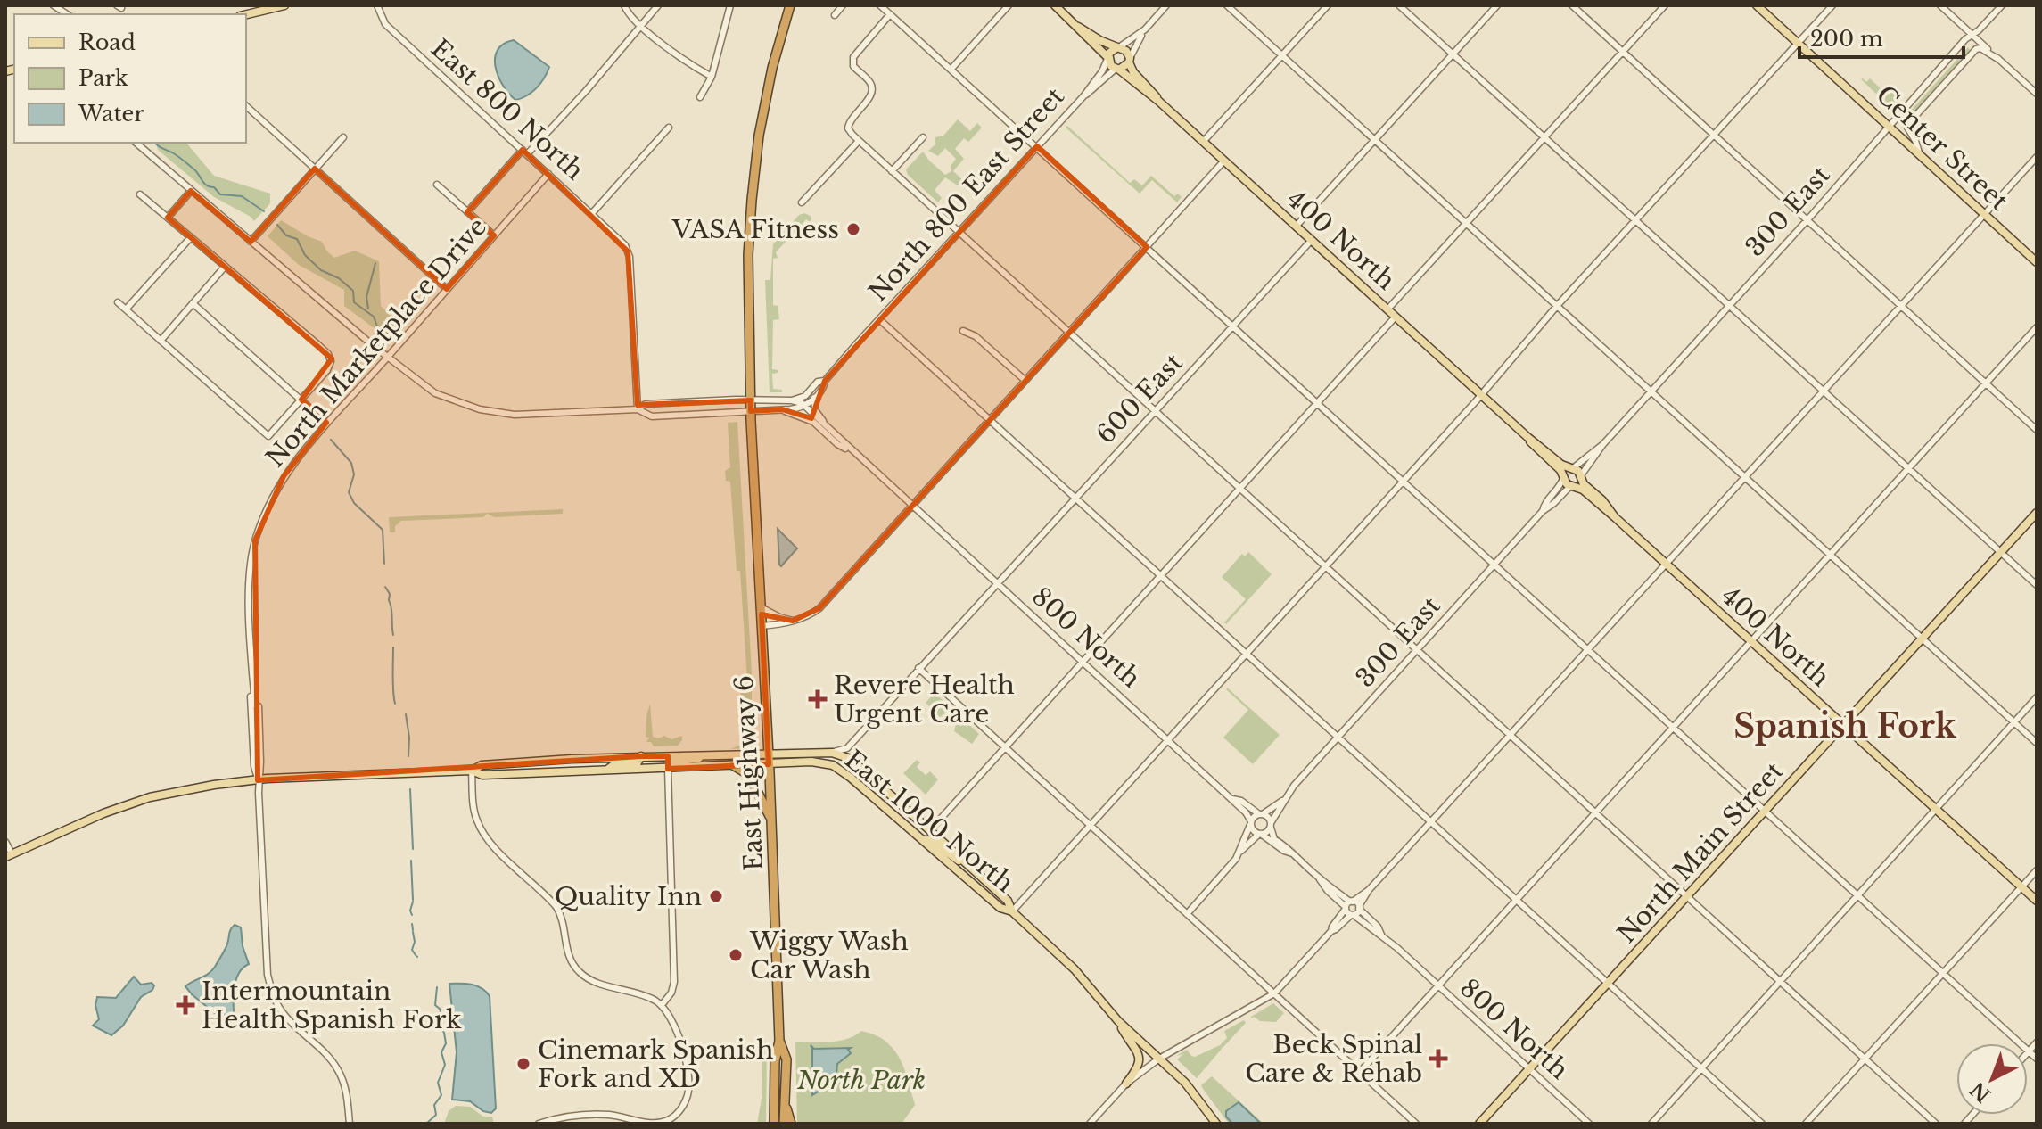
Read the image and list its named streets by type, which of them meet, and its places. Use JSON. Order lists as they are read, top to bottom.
{
  "streets": {
    "highway": ["East Highway 6"],
    "main road": [
      "Center Street",
      "400 North",
      "East 1000 North",
      "North Main Street"
    ],
    "street": [
      "East 800 North",
      "North 800 East Street",
      "300 East",
      "North Marketplace Drive",
      "600 East",
      "800 North"
    ]
  },
  "crossings": [
    ["East 800 North", "North Marketplace Drive"],
    ["Center Street", "300 East"],
    ["300 East", "400 North"],
    ["300 East", "800 North"],
    ["400 North", "600 East"],
    ["400 North", "North Main Street"],
    ["600 East", "800 North"],
    ["600 East", "East 1000 North"],
    ["800 North", "North Main Street"],
    ["East Highway 6", "East 1000 North"]
  ],
  "districts": ["Spanish Fork"],
  "parks": ["North Park"],
  "places": {
    "other": [
      "VASA Fitness",
      "Quality Inn",
      "Wiggy Wash Car Wash",
      "Cinemark Spanish Fork and XD"
    ],
    "health": ["Revere Health Urgent Care", "Intermountain Health Spanish Fork", "Beck Spinal Care & Rehab"]
  },
  "legend": ["Road", "Park", "Water"],
  "scale_bar": "200 m",
  "north": "bottom left"
}
